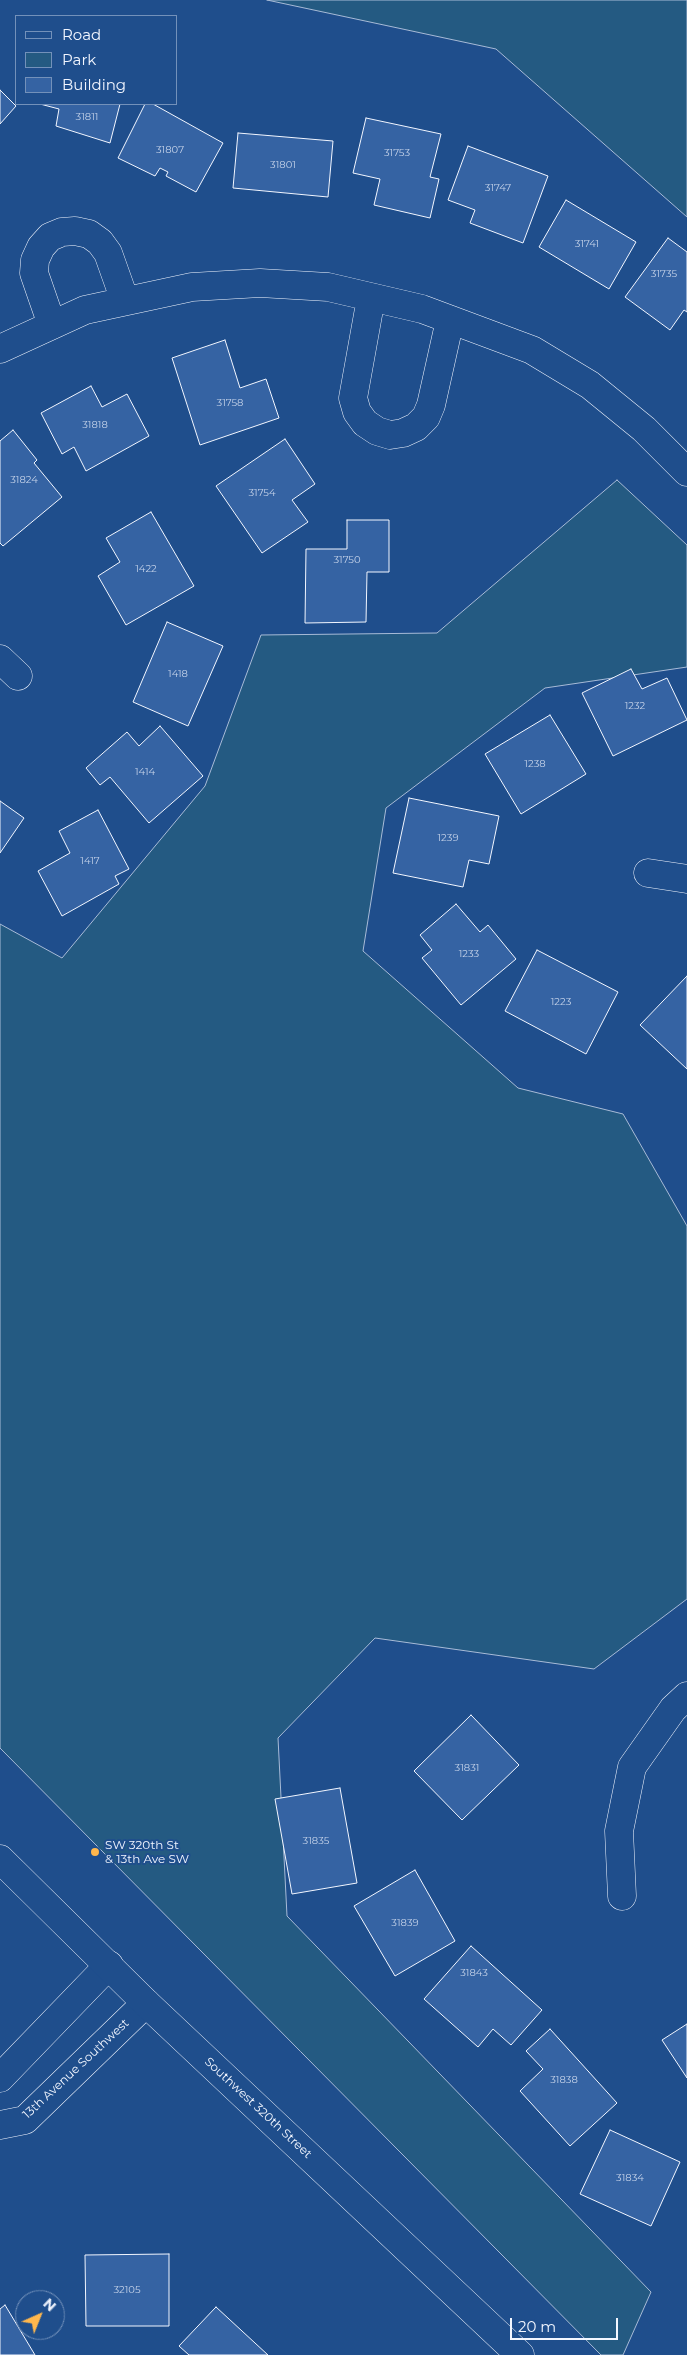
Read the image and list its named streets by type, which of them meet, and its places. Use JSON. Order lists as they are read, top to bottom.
{
  "streets": {
    "street": ["13th Avenue Southwest", "Southwest 320th Street"]
  },
  "crossings": [
    ["13th Avenue Southwest", "Southwest 320th Street"]
  ],
  "places": ["SW 320th St & 13th Ave SW"],
  "house_numbers": [
    "31811",
    "31807",
    "31753",
    "31801",
    "31747",
    "31741",
    "31735",
    "31758",
    "31818",
    "31824",
    "31754",
    "31750",
    "1422",
    "1418",
    "1232",
    "1238",
    "1414",
    "1239",
    "1417",
    "1233",
    "1223",
    "31831",
    "31835",
    "31839",
    "31843",
    "31838",
    "31834",
    "32105"
  ],
  "legend": ["Road", "Park", "Building"],
  "scale_bar": "20 m",
  "north": "top right"
}
